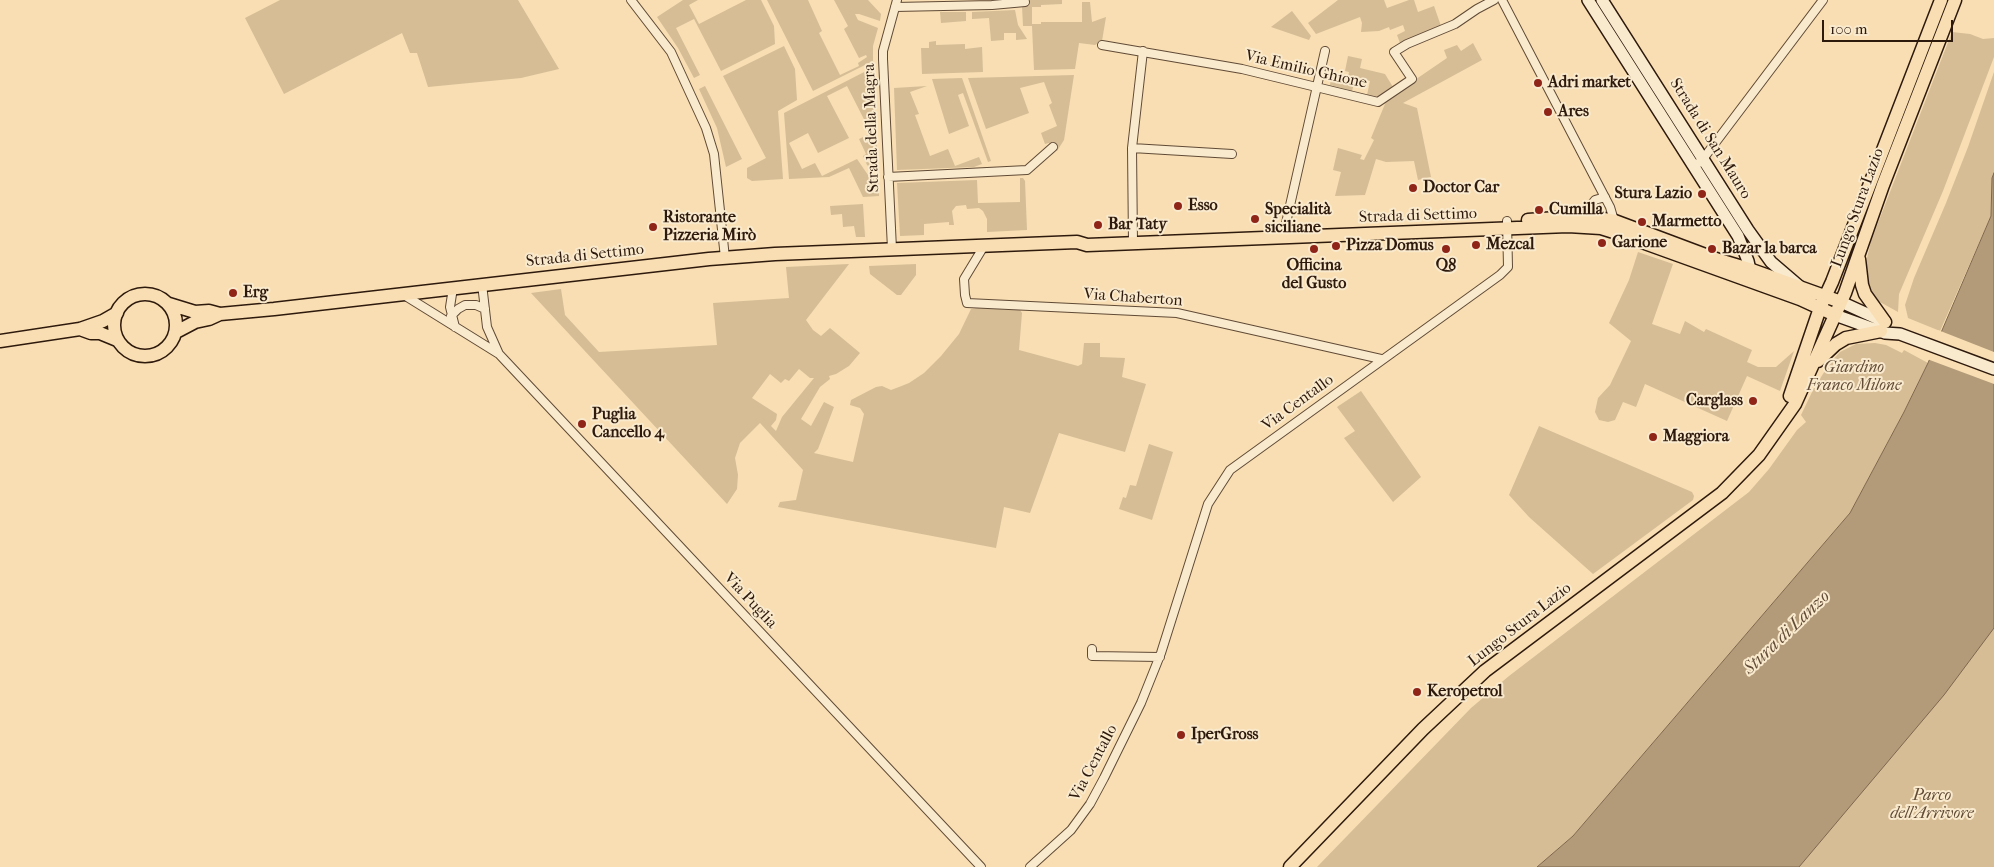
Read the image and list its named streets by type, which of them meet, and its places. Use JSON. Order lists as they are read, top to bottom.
{
  "streets": {
    "main road": ["Strada di San Mauro", "Lungo Stura Lazio", "Strada di Settimo"],
    "street": [
      "Via Emilio Ghione",
      "Strada della Magra",
      "Via Chaberton",
      "Via Centallo",
      "Via Puglia"
    ]
  },
  "crossings": [
    ["Strada della Magra", "Strada di Settimo"],
    ["Strada di San Mauro", "Strada di Settimo"],
    ["Lungo Stura Lazio", "Strada di Settimo"],
    ["Strada di Settimo", "Via Chaberton"],
    ["Strada di Settimo", "Via Centallo"],
    ["Strada di Settimo", "Via Puglia"],
    ["Via Chaberton", "Via Centallo"]
  ],
  "water": ["Stura di Lanzo"],
  "parks": ["Giardino Franco Milone", "Parco dell'Arrivore"],
  "places": [
    "Adri market",
    "Ares",
    "Doctor Car",
    "Stura Lazio",
    "Esso",
    "Cumilla",
    "Specialità siciliane",
    "Marmetto",
    "Bar Taty",
    "Ristorante Pizzeria Mirò",
    "Garione",
    "Mezcal",
    "Pizza Domus",
    "Officina del Gusto",
    "Q8",
    "Bazar la barca",
    "Erg",
    "Carglass",
    "Puglia Cancello 4",
    "Maggiora",
    "Keropetrol",
    "IperGross"
  ],
  "scale_bar": "100 m"
}
